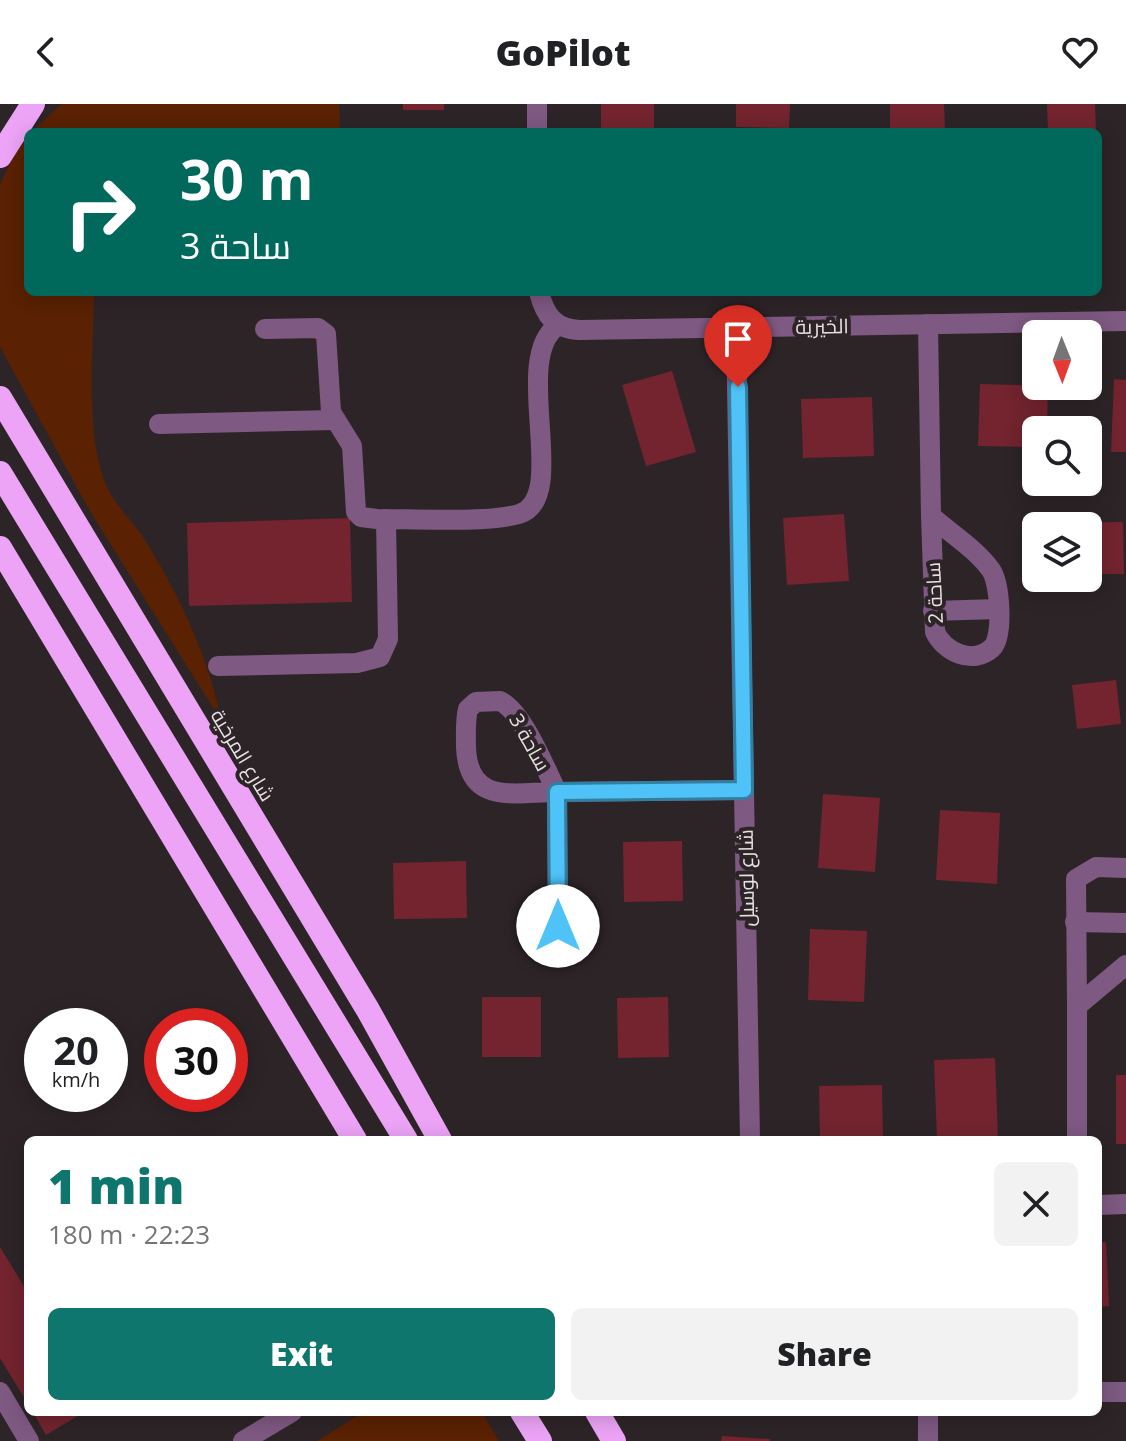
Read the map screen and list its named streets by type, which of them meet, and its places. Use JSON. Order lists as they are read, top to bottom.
{
  "streets": {
    "highway": ["شارع المرخية"],
    "street": [
      "الخيرية",
      "ساحة 2",
      "ساحة 3",
      "شارع لوسيل"
    ]
  },
  "crossings": [
    ["الخيرية", "ساحة 2"],
    ["الخيرية", "شارع لوسيل"],
    ["ساحة 3", "شارع لوسيل"]
  ],
  "north": "bottom",
  "page": {
    "header": "GoPilot",
    "turn": ["30 m", "ساحة 3"],
    "speed": "20 km/h",
    "limit": "30",
    "heading": ["1 min", "180 m · 22:23"],
    "buttons": ["Exit", "Share"]
  }
}
